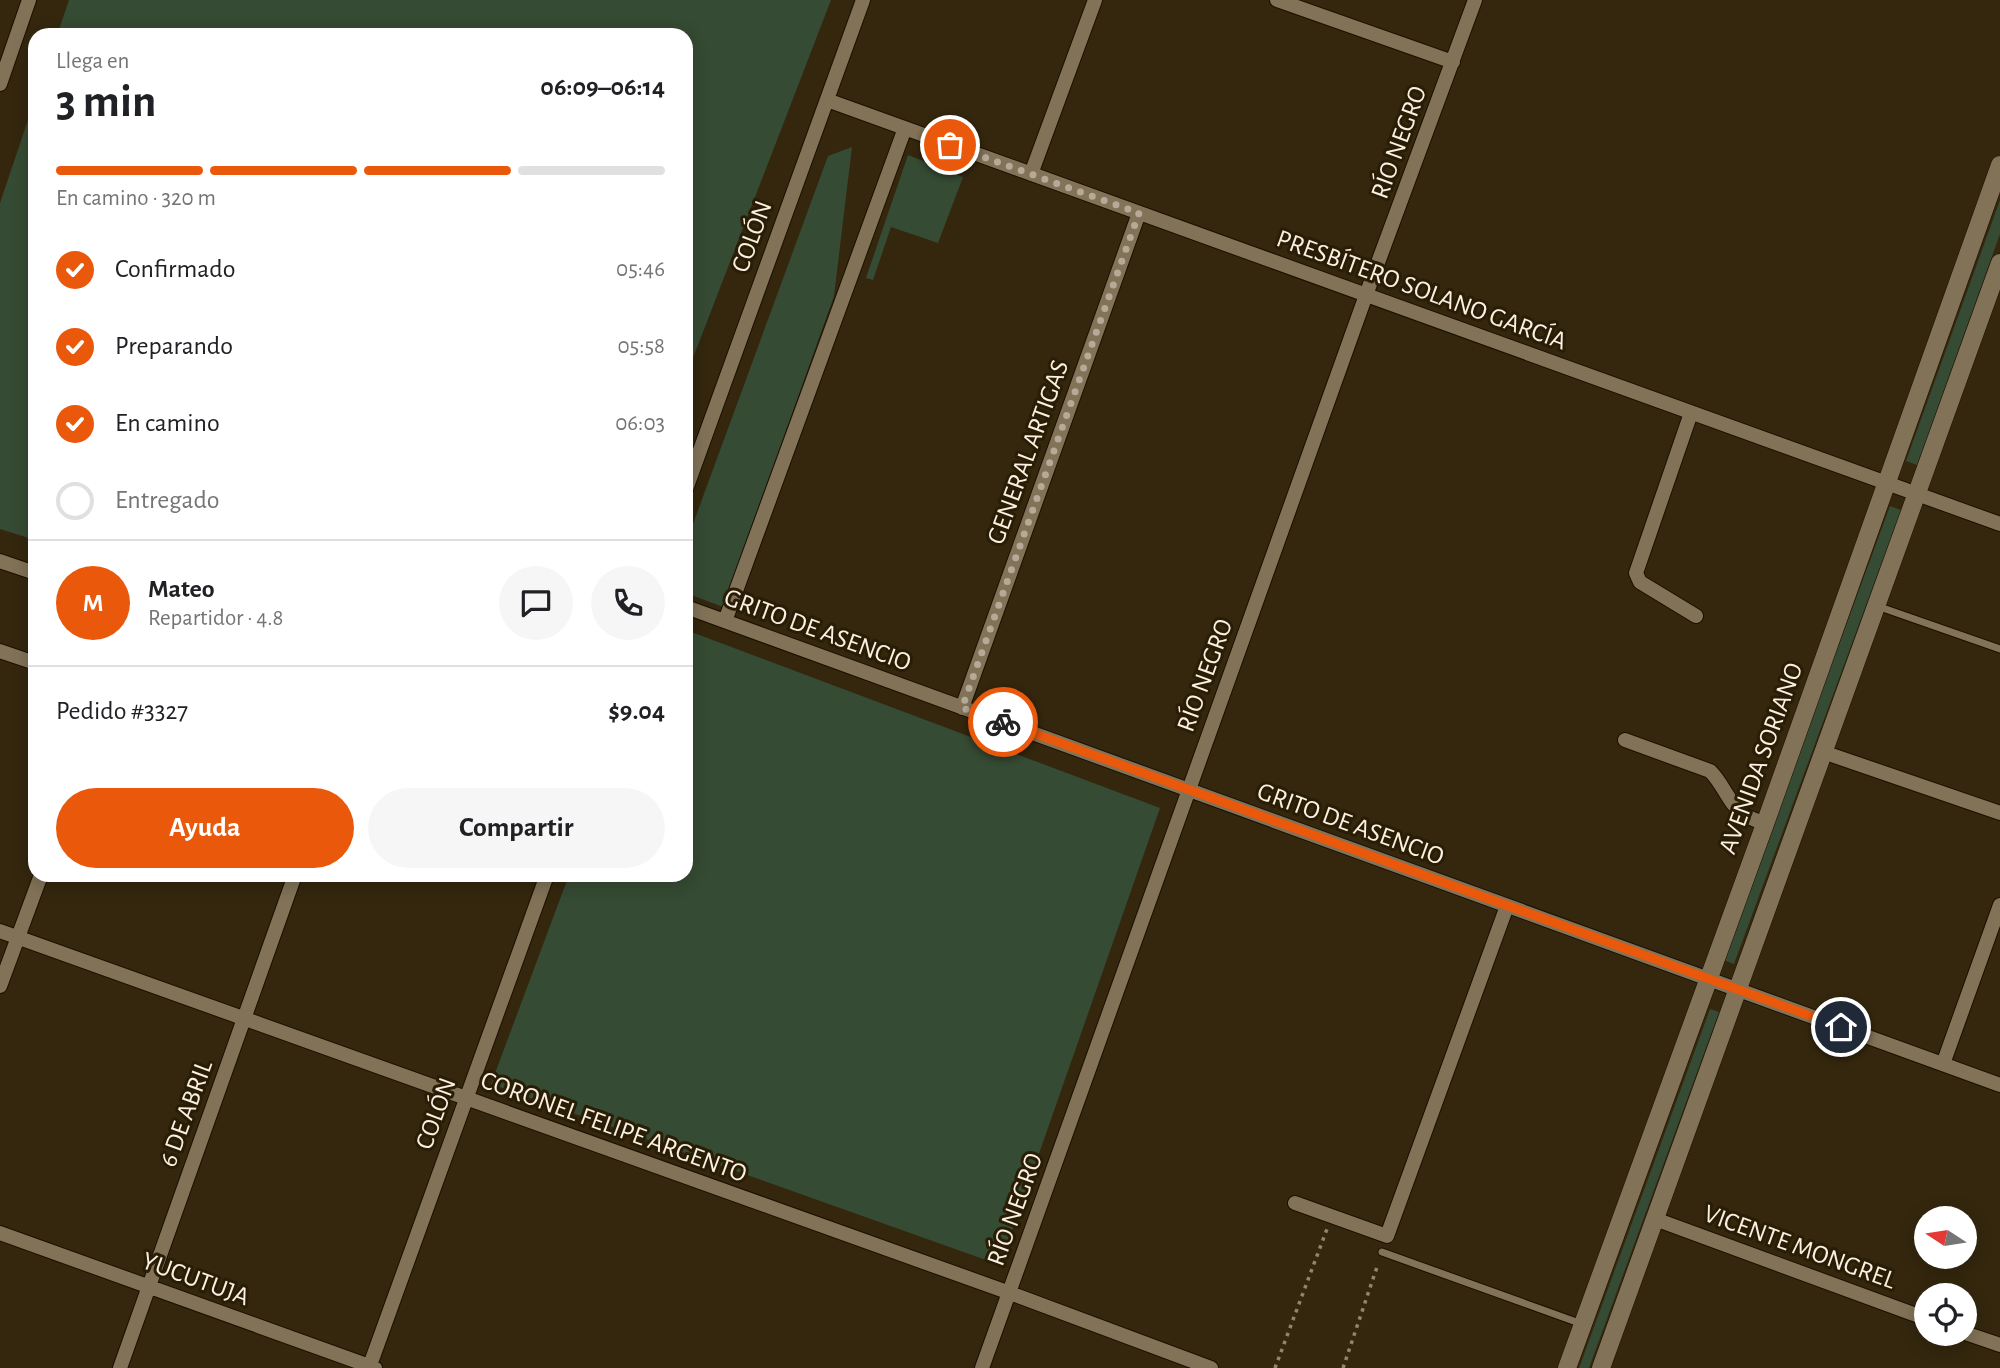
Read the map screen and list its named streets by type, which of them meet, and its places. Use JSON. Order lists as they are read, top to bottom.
{
  "streets": {
    "street": [
      "RÍO NEGRO",
      "COLÓN",
      "PRESBÍTERO SOLANO GARCÍA",
      "GENERAL ARTIGAS",
      "GRITO DE ASENCIO",
      "AVENIDA SORIANO",
      "6 DE ABRIL",
      "CORONEL FELIPE ARGENTO",
      "VICENTE MONGREL",
      "YUCUTUJA"
    ]
  },
  "crossings": [
    ["RÍO NEGRO", "PRESBÍTERO SOLANO GARCÍA"],
    ["RÍO NEGRO", "GRITO DE ASENCIO"],
    ["RÍO NEGRO", "CORONEL FELIPE ARGENTO"],
    ["COLÓN", "PRESBÍTERO SOLANO GARCÍA"],
    ["COLÓN", "CORONEL FELIPE ARGENTO"],
    ["COLÓN", "YUCUTUJA"],
    ["PRESBÍTERO SOLANO GARCÍA", "GENERAL ARTIGAS"],
    ["PRESBÍTERO SOLANO GARCÍA", "AVENIDA SORIANO"],
    ["GENERAL ARTIGAS", "GRITO DE ASENCIO"],
    ["GRITO DE ASENCIO", "AVENIDA SORIANO"],
    ["6 DE ABRIL", "CORONEL FELIPE ARGENTO"],
    ["6 DE ABRIL", "YUCUTUJA"]
  ],
  "north": "left",
  "page": {
    "heading": ["3 min", "Llega en", "06:09–06:14"],
    "panel": [
      "Mateo",
      "Repartidor · 4.8",
      "Pedido #3327",
      "$9.04"
    ],
    "bar": "En camino · 320 m",
    "list": [
      ["Confirmado", "05:46"],
      ["Preparando", "05:58"],
      ["En camino", "06:03"],
      "Entregado"
    ],
    "round": "M",
    "buttons": ["Ayuda", "Compartir"]
  }
}
